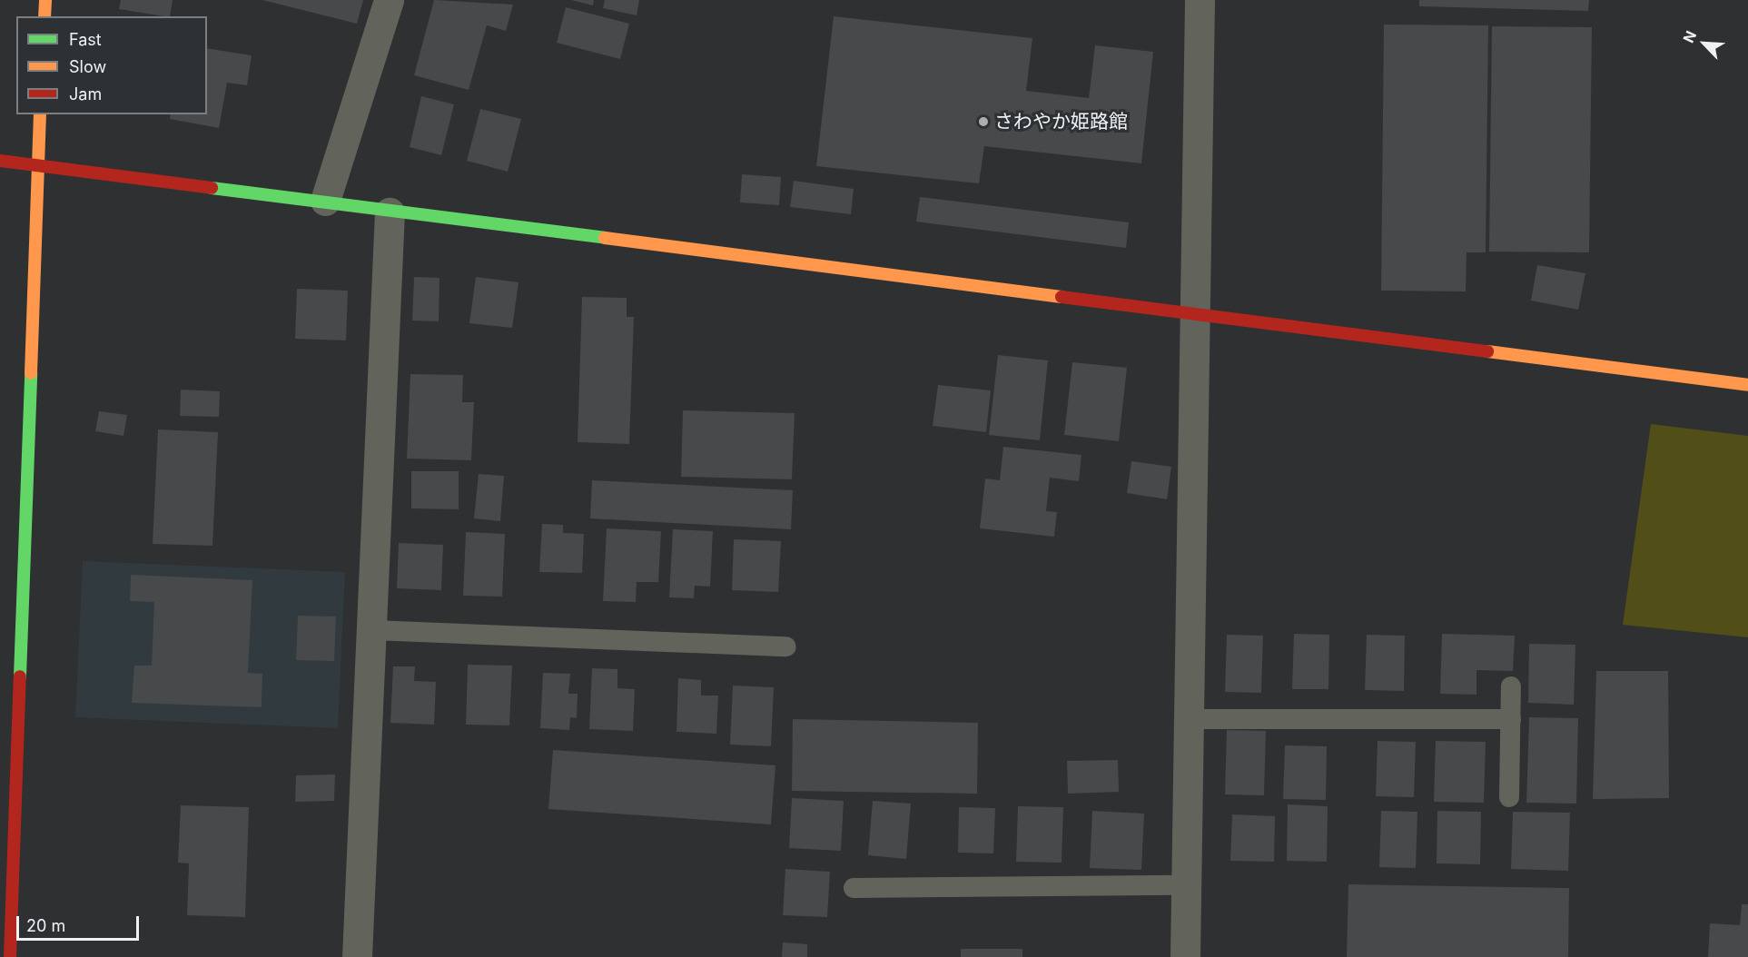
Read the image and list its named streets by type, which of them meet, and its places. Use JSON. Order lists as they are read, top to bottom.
{
  "places": ["さわやか姫路館"],
  "legend": ["Fast", "Slow", "Jam"],
  "scale_bar": "20 m",
  "north": "top left"
}
